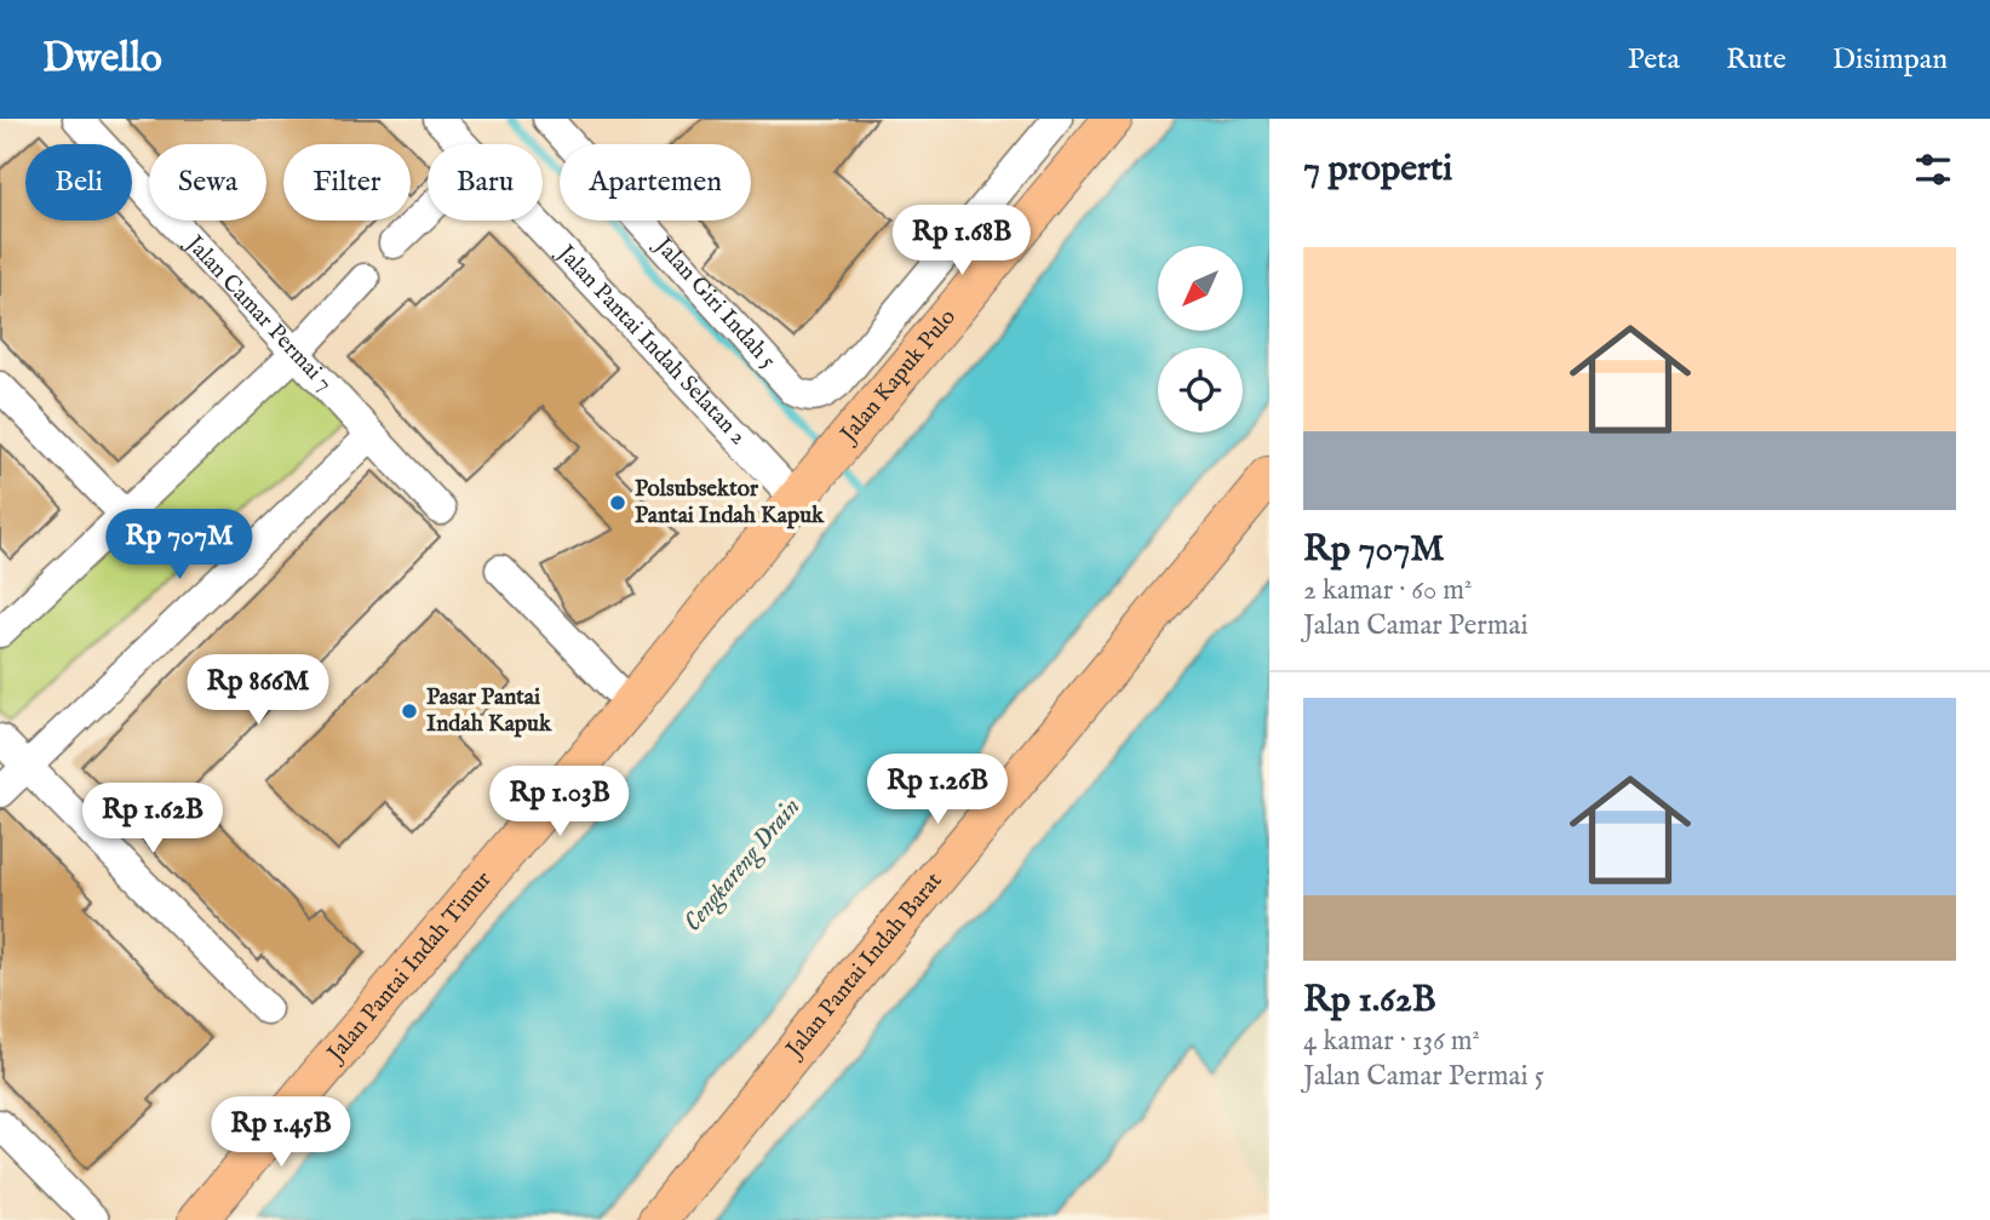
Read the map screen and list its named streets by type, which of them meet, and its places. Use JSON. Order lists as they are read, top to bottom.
{
  "streets": {
    "main road": ["Jalan Kapuk Pulo", "Jalan Pantai Indah Barat", "Jalan Pantai Indah Timur"],
    "street": ["Jalan Giri Indah 5", "Jalan Camar Permai 7", "Jalan Pantai Indah Selatan 2"]
  },
  "crossings": [
    ["Jalan Pantai Indah Selatan 2", "Jalan Kapuk Pulo"],
    ["Jalan Kapuk Pulo", "Jalan Pantai Indah Timur"]
  ],
  "water": ["Cengkareng Drain"],
  "places": ["Polsubsektor Pantai Indah Kapuk", "Pasar Pantai Indah Kapuk"],
  "north": "bottom left",
  "page": {
    "header": "Dwello",
    "nav": ["Peta", "Rute", "Disimpan"],
    "heading": "7 properti",
    "chip": [
      "Beli",
      "Sewa",
      "Filter",
      "Baru",
      "Apartemen"
    ],
    "price": [
      "Rp 1.68B",
      "Rp 707M",
      "Rp 866M",
      "Rp 1.26B",
      "Rp 1.03B",
      "Rp 1.62B",
      "Rp 1.45B"
    ],
    "list": [
      {
        "name": "Rp 707M",
        "note": "2 kamar · 60 m² · Jalan Camar Permai"
      },
      {
        "name": "Rp 1.62B",
        "note": "4 kamar · 136 m² · Jalan Camar Permai 5"
      }
    ]
  }
}
